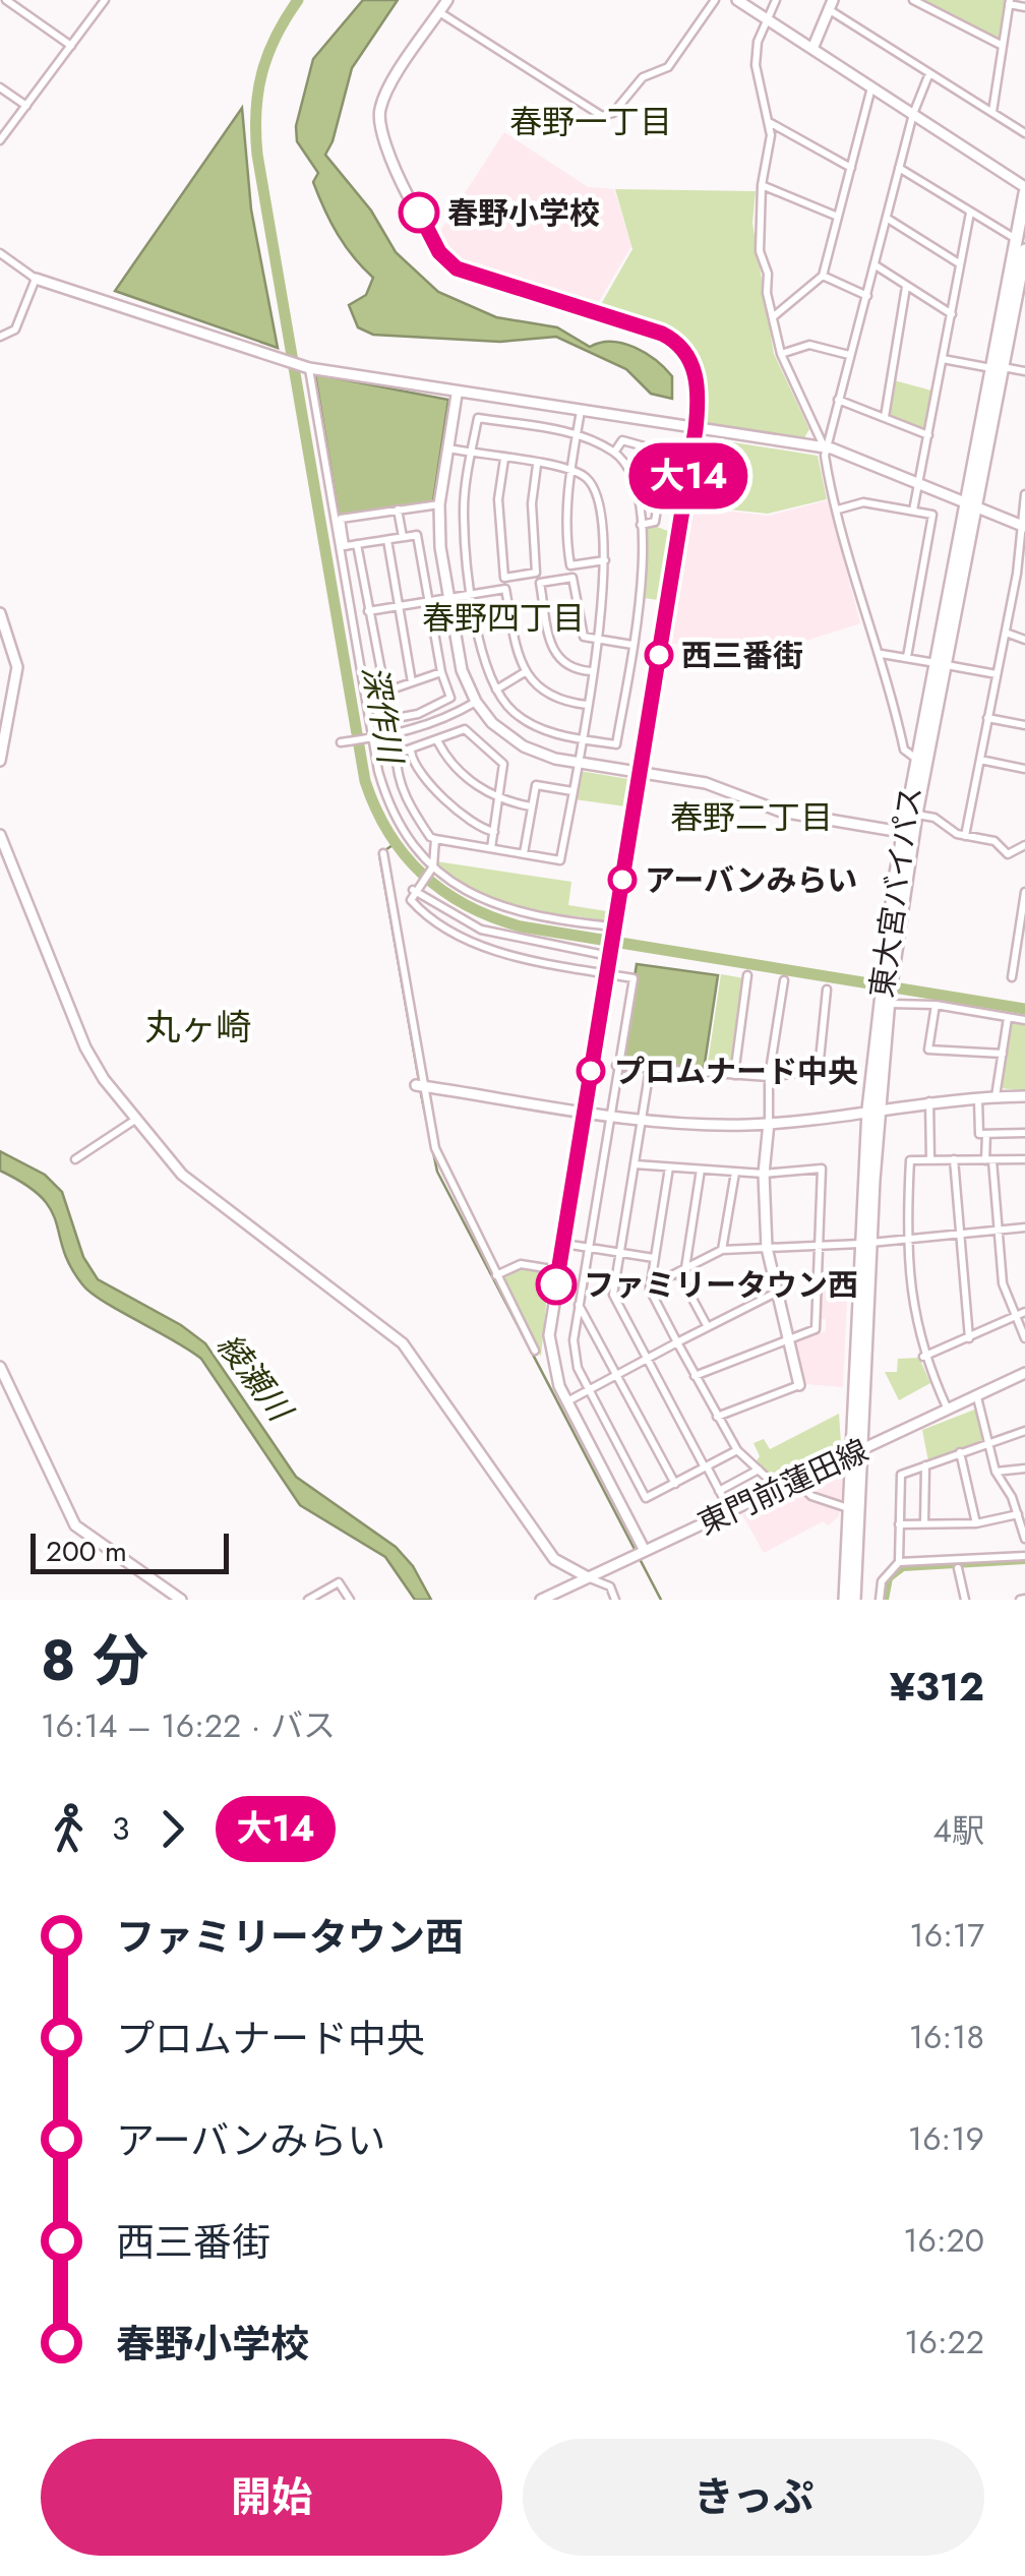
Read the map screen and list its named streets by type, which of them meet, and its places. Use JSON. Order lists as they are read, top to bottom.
{
  "streets": {
    "highway": ["東大宮バイパス"],
    "street": ["東門前蓮田線"]
  },
  "crossings": [
    ["東大宮バイパス", "東門前蓮田線"]
  ],
  "districts": [
    "春野一丁目",
    "春野四丁目",
    "春野二丁目",
    "丸ヶ崎"
  ],
  "water": ["深作川", "綾瀬川"],
  "places": [
    "春野小学校",
    "西三番街",
    "アーバンみらい",
    "プロムナード中央",
    "ファミリータウン西"
  ],
  "lines": ["bus line 大14"],
  "scale_bar": "200 m",
  "page": {
    "on_map": "大14",
    "scale": "200 m",
    "heading": ["8 分", "16:14 – 16:22 · バス", "¥312"],
    "legs": ["3", "大14", "4駅"],
    "list": [
      {
        "name": "ファミリータウン西",
        "value": "16:17"
      },
      {
        "name": "プロムナード中央",
        "value": "16:18"
      },
      {
        "name": "アーバンみらい",
        "value": "16:19"
      },
      {
        "name": "西三番街",
        "value": "16:20"
      },
      {
        "name": "春野小学校",
        "value": "16:22"
      }
    ],
    "buttons": ["開始", "きっぷ"]
  }
}
